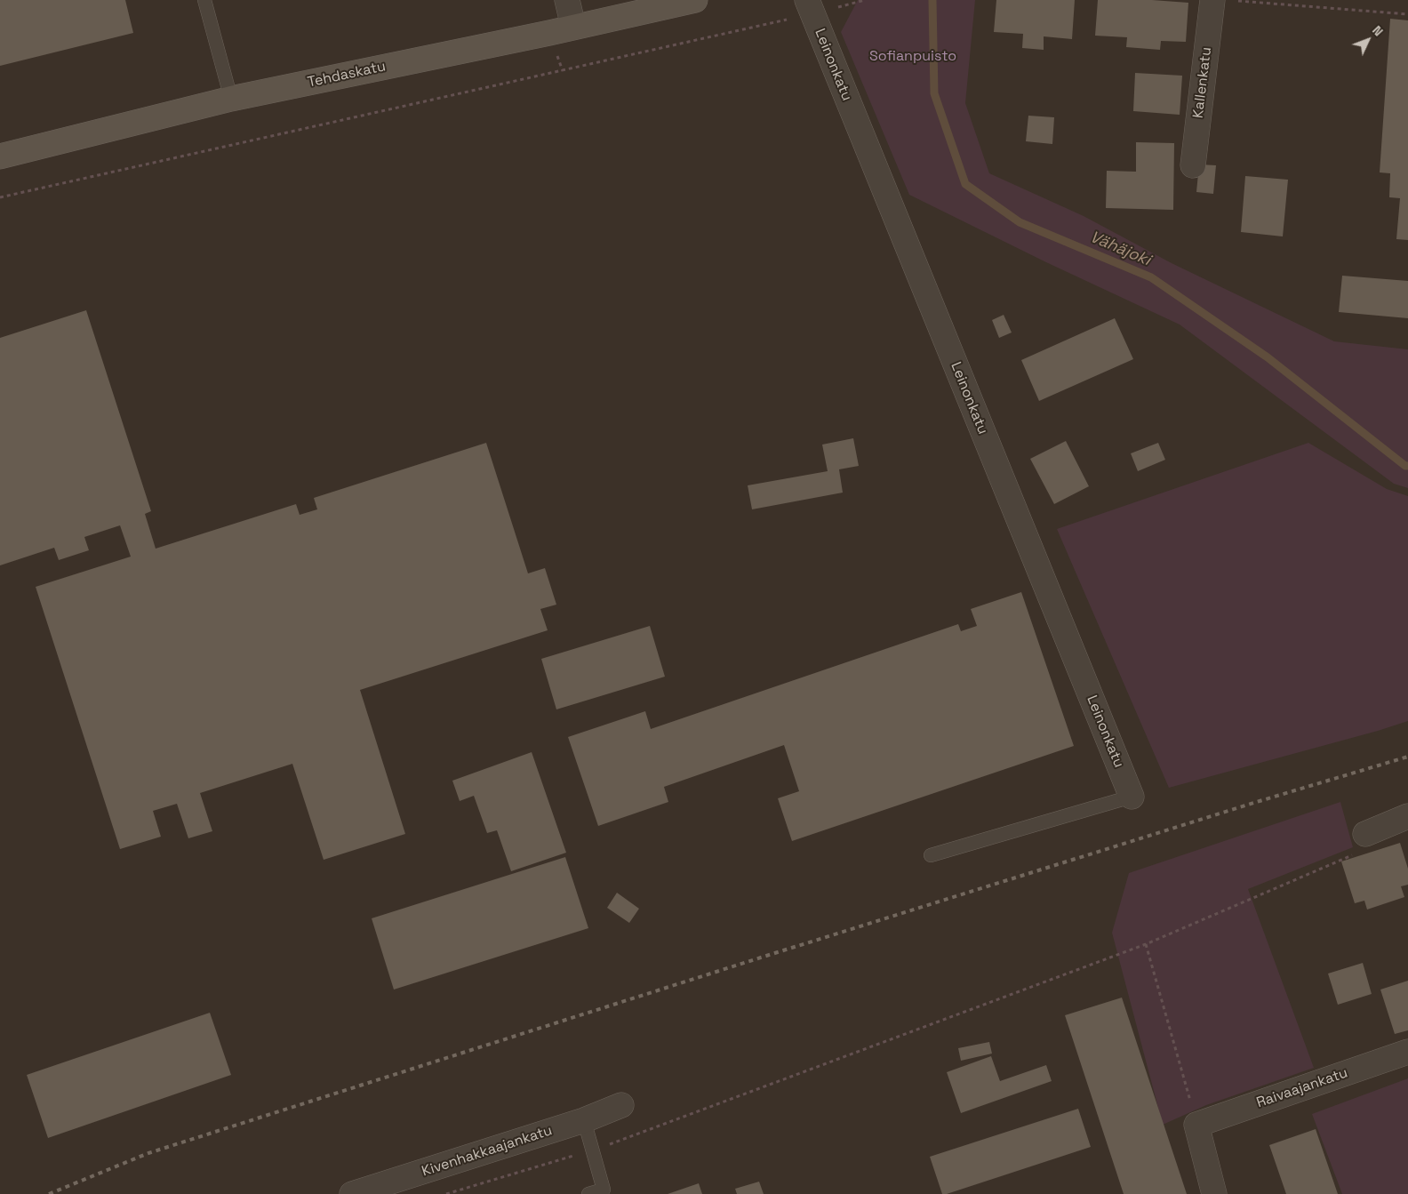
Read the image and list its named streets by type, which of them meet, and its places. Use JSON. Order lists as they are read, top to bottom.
{
  "streets": {
    "street": [
      "Leinonkatu",
      "Tehdaskatu",
      "Kallenkatu",
      "Raivaajankatu",
      "Kivenhakkaajankatu"
    ]
  },
  "water": ["Vähäjoki"],
  "parks": ["Sofianpuisto"],
  "north": "top right"
}
